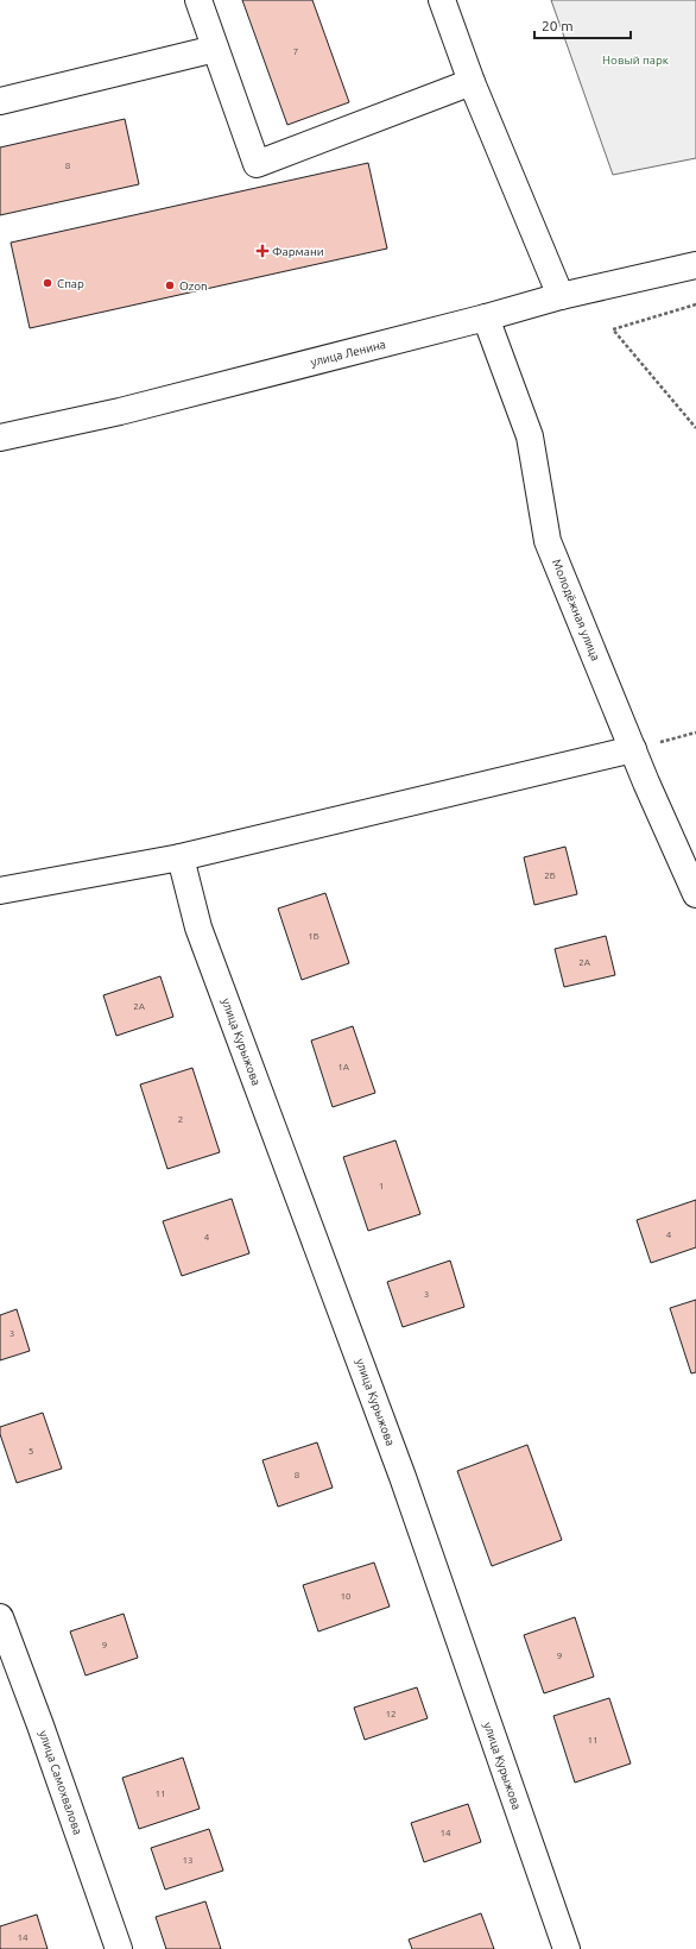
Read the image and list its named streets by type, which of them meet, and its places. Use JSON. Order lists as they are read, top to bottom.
{
  "streets": {
    "street": [
      "улица Ленина",
      "Молодёжная улица",
      "улица Курыжова",
      "улица Самохвалова"
    ]
  },
  "crossings": [
    ["улица Ленина", "Молодёжная улица"]
  ],
  "parks": ["Новый парк"],
  "places": {
    "health": ["Фармани"],
    "other": ["Спар", "Ozon"]
  },
  "house_numbers": [
    "7",
    "8",
    "2Б",
    "1Б",
    "2А",
    "2А",
    "1А",
    "2",
    "1",
    "4",
    "4",
    "3",
    "3",
    "5",
    "8",
    "10",
    "9",
    "9",
    "12",
    "11",
    "11",
    "14",
    "13",
    "14"
  ],
  "scale_bar": "20 m"
}
